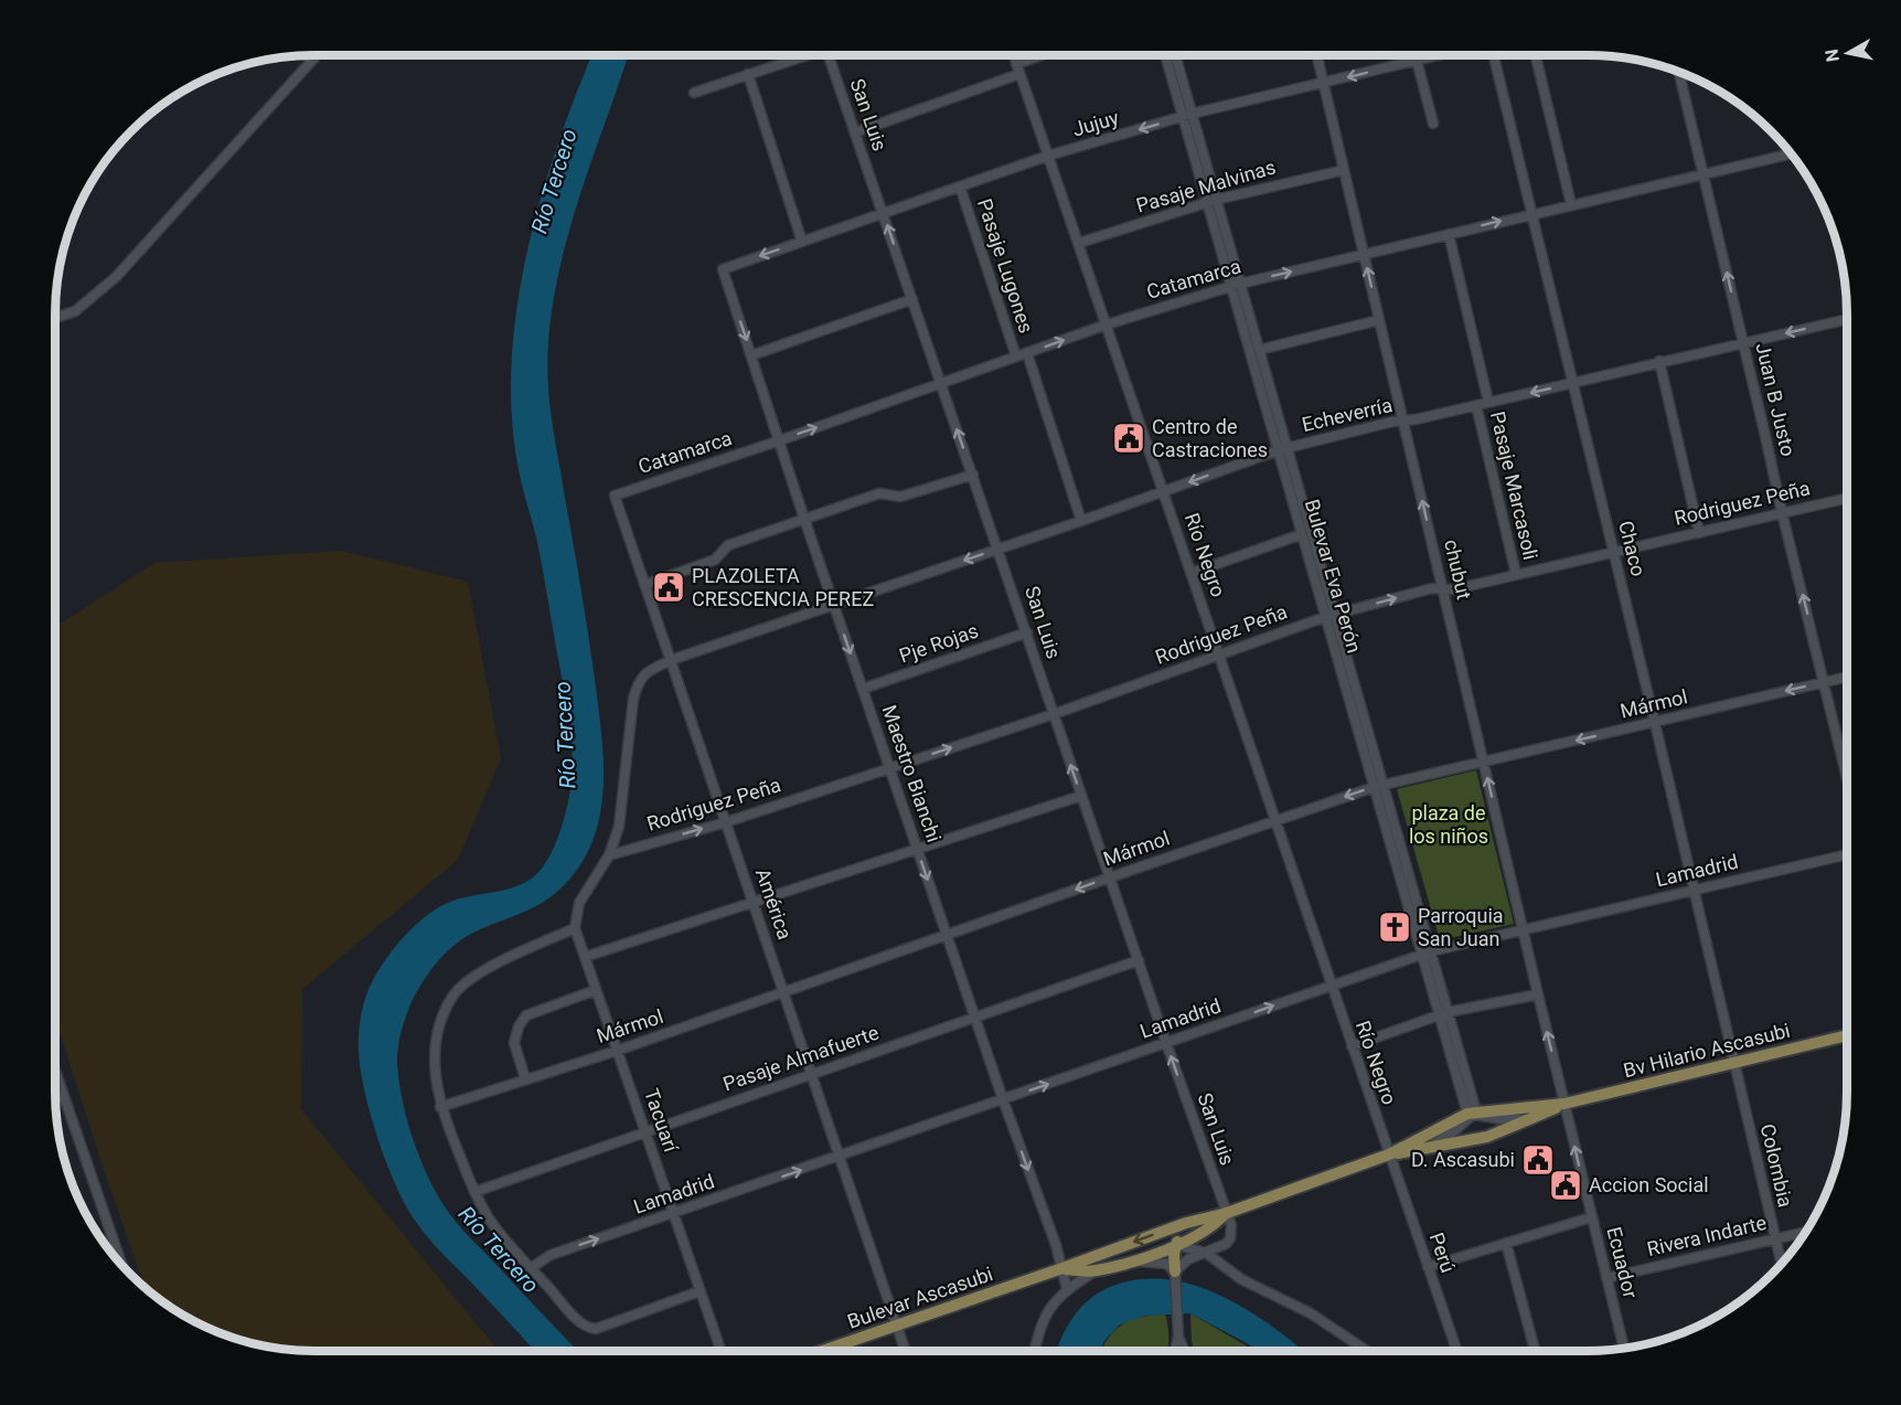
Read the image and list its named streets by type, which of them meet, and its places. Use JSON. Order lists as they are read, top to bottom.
{
  "streets": {
    "main road": ["Bv Hilario Ascasubi", "Bulevar Ascasubi"],
    "street": [
      "San Luis",
      "Jujuy",
      "Pasaje Malvinas",
      "Pasaje Lugones",
      "Catamarca",
      "Juan B Justo",
      "Echeverría",
      "Pasaje Marcasoli",
      "Rodriguez Peña",
      "Chaco",
      "Río Negro",
      "chubut",
      "Bulevar Eva Perón",
      "Pje Rojas",
      "Mármol",
      "Maestro Bianchi",
      "Lamadrid",
      "América",
      "Pasaje Almafuerte",
      "Tacuarí",
      "Colombia",
      "Rivera Indarte",
      "Perú",
      "Ecuador"
    ]
  },
  "crossings": [
    ["San Luis", "Jujuy"],
    ["San Luis", "Catamarca"],
    ["San Luis", "Echeverría"],
    ["San Luis", "Rodriguez Peña"],
    ["San Luis", "Pje Rojas"],
    ["San Luis", "Mármol"],
    ["San Luis", "Lamadrid"],
    ["San Luis", "Pasaje Almafuerte"],
    ["Jujuy", "Pasaje Lugones"],
    ["Jujuy", "Río Negro"],
    ["Jujuy", "chubut"],
    ["Jujuy", "Bulevar Eva Perón"],
    ["Jujuy", "Maestro Bianchi"],
    ["Pasaje Malvinas", "Río Negro"],
    ["Pasaje Malvinas", "chubut"],
    ["Pasaje Malvinas", "Bulevar Eva Perón"],
    ["Pasaje Lugones", "Catamarca"],
    ["Pasaje Lugones", "Echeverría"],
    ["Catamarca", "Juan B Justo"],
    ["Catamarca", "Pasaje Marcasoli"],
    ["Catamarca", "Chaco"],
    ["Catamarca", "Río Negro"],
    ["Catamarca", "chubut"],
    ["Catamarca", "Bulevar Eva Perón"],
    ["Catamarca", "Maestro Bianchi"],
    ["Catamarca", "América"],
    ["Juan B Justo", "Echeverría"],
    ["Juan B Justo", "Rodriguez Peña"],
    ["Juan B Justo", "Mármol"],
    ["Echeverría", "Pasaje Marcasoli"],
    ["Echeverría", "Rodriguez Peña"],
    ["Echeverría", "Chaco"],
    ["Echeverría", "Río Negro"],
    ["Echeverría", "chubut"],
    ["Echeverría", "Bulevar Eva Perón"],
    ["Echeverría", "Maestro Bianchi"],
    ["Echeverría", "América"],
    ["Echeverría", "Tacuarí"],
    ["Pasaje Marcasoli", "Rodriguez Peña"],
    ["Rodriguez Peña", "Chaco"],
    ["Rodriguez Peña", "Río Negro"],
    ["Rodriguez Peña", "chubut"],
    ["Rodriguez Peña", "Bulevar Eva Perón"],
    ["Rodriguez Peña", "Maestro Bianchi"],
    ["Rodriguez Peña", "América"],
    ["Chaco", "Mármol"],
    ["Chaco", "Lamadrid"],
    ["Chaco", "Bv Hilario Ascasubi"],
    ["Chaco", "Colombia"],
    ["Río Negro", "Mármol"],
    ["Río Negro", "Lamadrid"],
    ["Río Negro", "Perú"],
    ["chubut", "Mármol"],
    ["chubut", "Lamadrid"],
    ["chubut", "Bv Hilario Ascasubi"],
    ["chubut", "Ecuador"],
    ["Bulevar Eva Perón", "Mármol"],
    ["Bulevar Eva Perón", "Lamadrid"],
    ["Pje Rojas", "Maestro Bianchi"],
    ["Mármol", "Maestro Bianchi"],
    ["Mármol", "América"],
    ["Mármol", "Tacuarí"],
    ["Maestro Bianchi", "Lamadrid"],
    ["Maestro Bianchi", "Pasaje Almafuerte"],
    ["Maestro Bianchi", "Bulevar Ascasubi"],
    ["Lamadrid", "América"],
    ["Lamadrid", "Tacuarí"],
    ["América", "Pasaje Almafuerte"],
    ["América", "Bulevar Ascasubi"],
    ["Bv Hilario Ascasubi", "Colombia"],
    ["Bv Hilario Ascasubi", "Ecuador"],
    ["Pasaje Almafuerte", "Tacuarí"],
    ["Colombia", "Rivera Indarte"],
    ["Rivera Indarte", "Ecuador"]
  ],
  "one_way": [
    "San Luis",
    "Jujuy",
    "Catamarca",
    "Juan B Justo",
    "chubut",
    "Mármol",
    "Maestro Bianchi",
    "Lamadrid",
    "Ecuador"
  ],
  "water": ["Río Tercero"],
  "parks": ["plaza de los niños"],
  "places": {
    "public building": [
      "Centro de Castraciones",
      "PLAZOLETA CRESCENCIA PEREZ",
      "D. Ascasubi",
      "Accion Social"
    ],
    "church": ["Parroquia San Juan"]
  },
  "north": "left"
}
